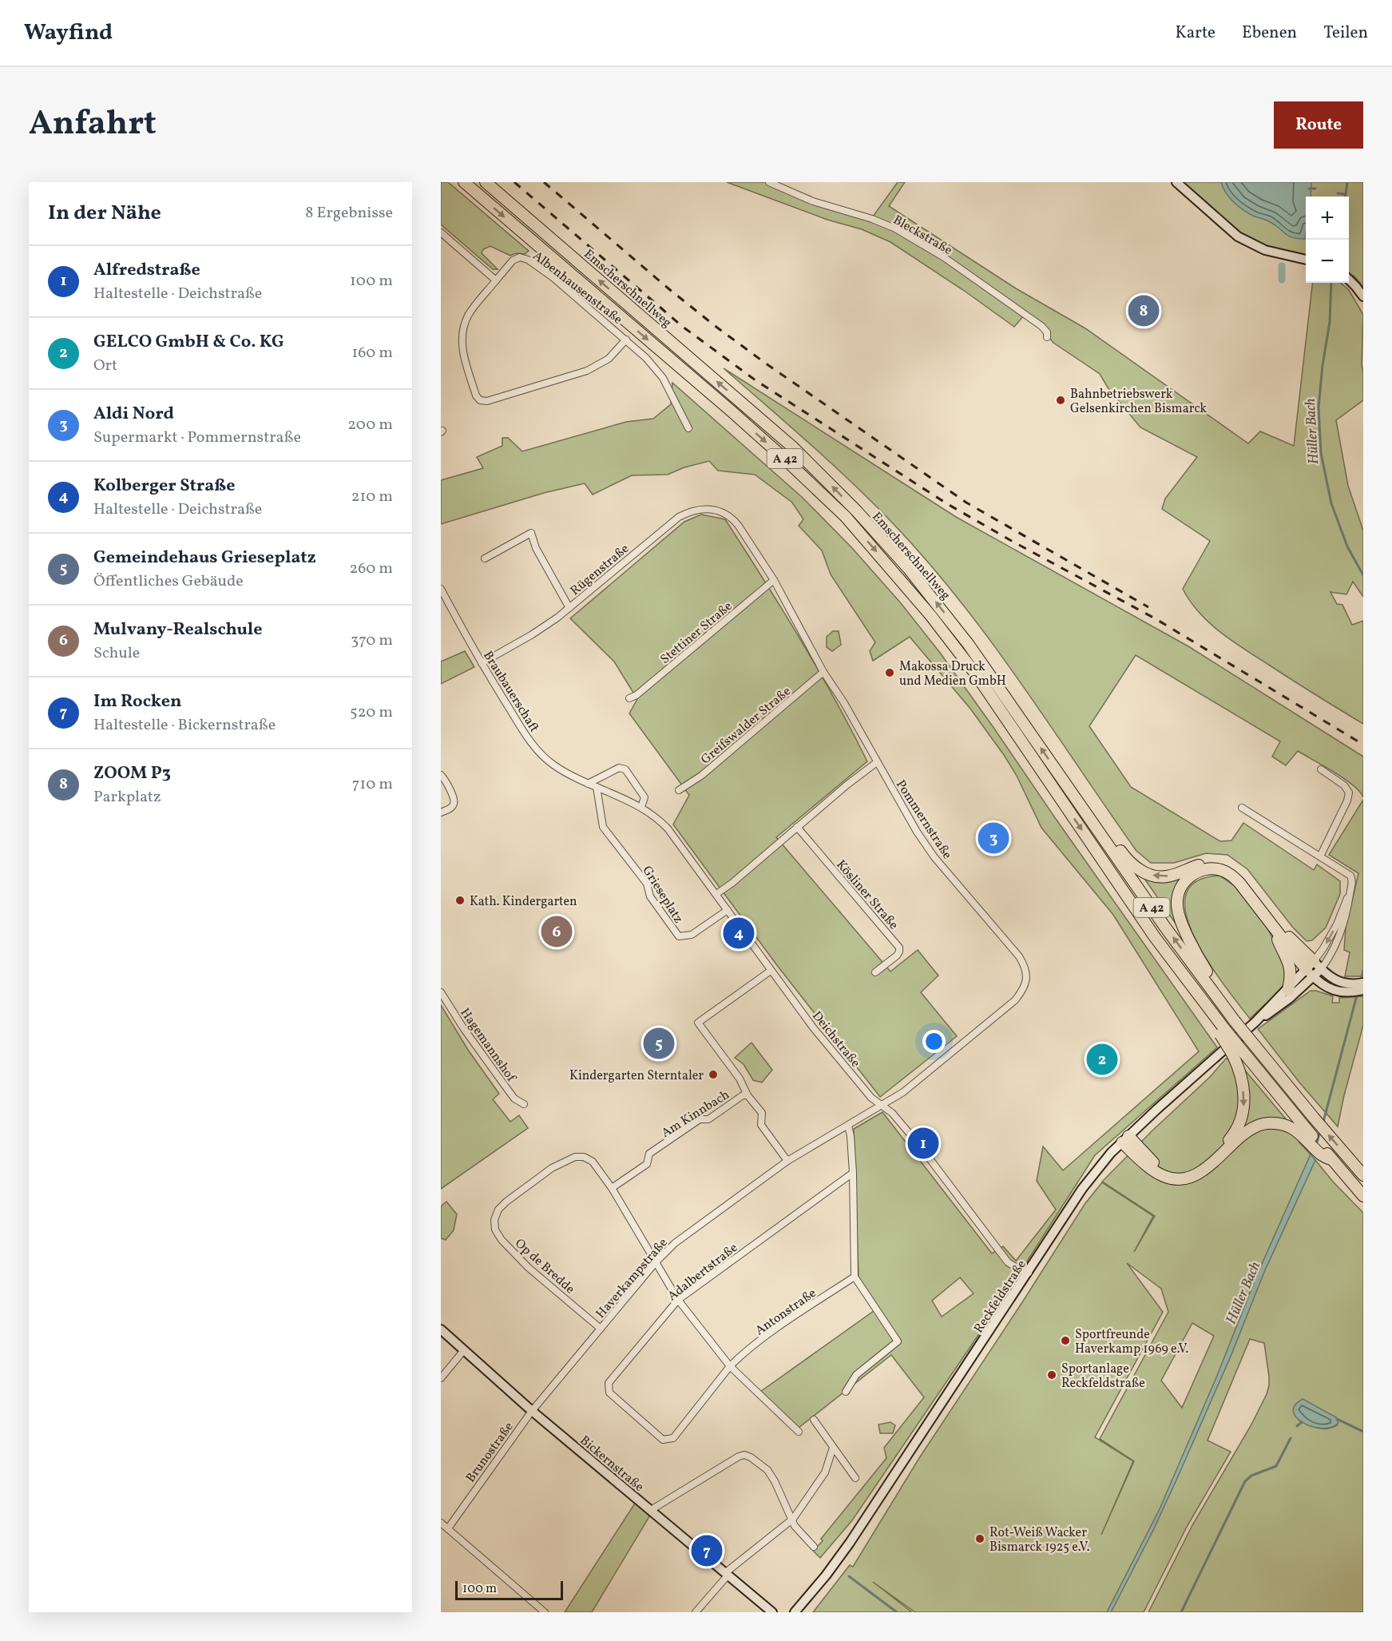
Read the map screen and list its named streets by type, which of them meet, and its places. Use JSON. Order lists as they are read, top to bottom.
{
  "streets": {
    "highway": ["Emscherschnellweg", "A 42"],
    "street": [
      "Bleckstraße",
      "Albenhausenstraße",
      "Rügenstraße",
      "Stettiner Straße",
      "Braubauerschaft",
      "Greifswalder Straße",
      "Pommernstraße",
      "Grieseplatz",
      "Kösliner Straße",
      "Deichstraße",
      "Hagemannshof",
      "Am Kinnbach",
      "Op de Bredde",
      "Adalbertstraße",
      "Haverkampstraße",
      "Reckfeldstraße",
      "Antonstraße",
      "Brunostraße",
      "Bickernstraße"
    ]
  },
  "crossings": [
    ["Emscherschnellweg", "A 42"],
    ["Rügenstraße", "Braubauerschaft"],
    ["Rügenstraße", "Pommernstraße"],
    ["Stettiner Straße", "Pommernstraße"],
    ["Braubauerschaft", "Deichstraße"],
    ["Greifswalder Straße", "Pommernstraße"],
    ["Pommernstraße", "Deichstraße"],
    ["Pommernstraße", "Haverkampstraße"],
    ["Grieseplatz", "Deichstraße"],
    ["Deichstraße", "Haverkampstraße"],
    ["Deichstraße", "Reckfeldstraße"],
    ["Am Kinnbach", "Op de Bredde"],
    ["Op de Bredde", "Haverkampstraße"],
    ["Adalbertstraße", "Antonstraße"],
    ["Haverkampstraße", "Brunostraße"],
    ["Haverkampstraße", "Bickernstraße"],
    ["Brunostraße", "Bickernstraße"]
  ],
  "water": ["Hüller Bach"],
  "places": [
    "Bahnbetriebswerk Gelsenkirchen Bismarck",
    "Makossa Druck und Medien GmbH",
    "Kath. Kindergarten",
    "Kindergarten Sterntaler",
    "Sportfreunde Haverkamp 1969 e.V.",
    "Sportanlage Reckfeldstraße",
    "Rot-Weiß Wacker Bismarck 1925 e.V."
  ],
  "scale_bar": "100 m",
  "page": {
    "header": "Wayfind",
    "nav": ["Karte", "Ebenen", "Teilen"],
    "title": "Anfahrt",
    "buttons": "Route",
    "heading": ["In der Nähe", "8 Ergebnisse"],
    "map_buttons": ["+", "−"],
    "list": [
      {
        "mark": "1",
        "name": "Alfredstraße",
        "note": "Haltestelle · Deichstraße",
        "value": "100 m"
      },
      {
        "mark": "2",
        "name": "GELCO GmbH & Co. KG",
        "note": "Ort",
        "value": "160 m"
      },
      {
        "mark": "3",
        "name": "Aldi Nord",
        "note": "Supermarkt · Pommernstraße",
        "value": "200 m"
      },
      {
        "mark": "4",
        "name": "Kolberger Straße",
        "note": "Haltestelle · Deichstraße",
        "value": "210 m"
      },
      {
        "mark": "5",
        "name": "Gemeindehaus Grieseplatz",
        "note": "Öffentliches Gebäude",
        "value": "260 m"
      },
      {
        "mark": "6",
        "name": "Mulvany-Realschule",
        "note": "Schule",
        "value": "370 m"
      },
      {
        "mark": "7",
        "name": "Im Rocken",
        "note": "Haltestelle · Bickernstraße",
        "value": "520 m"
      },
      {
        "mark": "8",
        "name": "ZOOM P3",
        "note": "Parkplatz",
        "value": "710 m"
      }
    ],
    "pins": [
      "8",
      "3",
      "6",
      "4",
      "5",
      "2",
      "1",
      "7"
    ],
    "scale": "100 m"
  }
}
